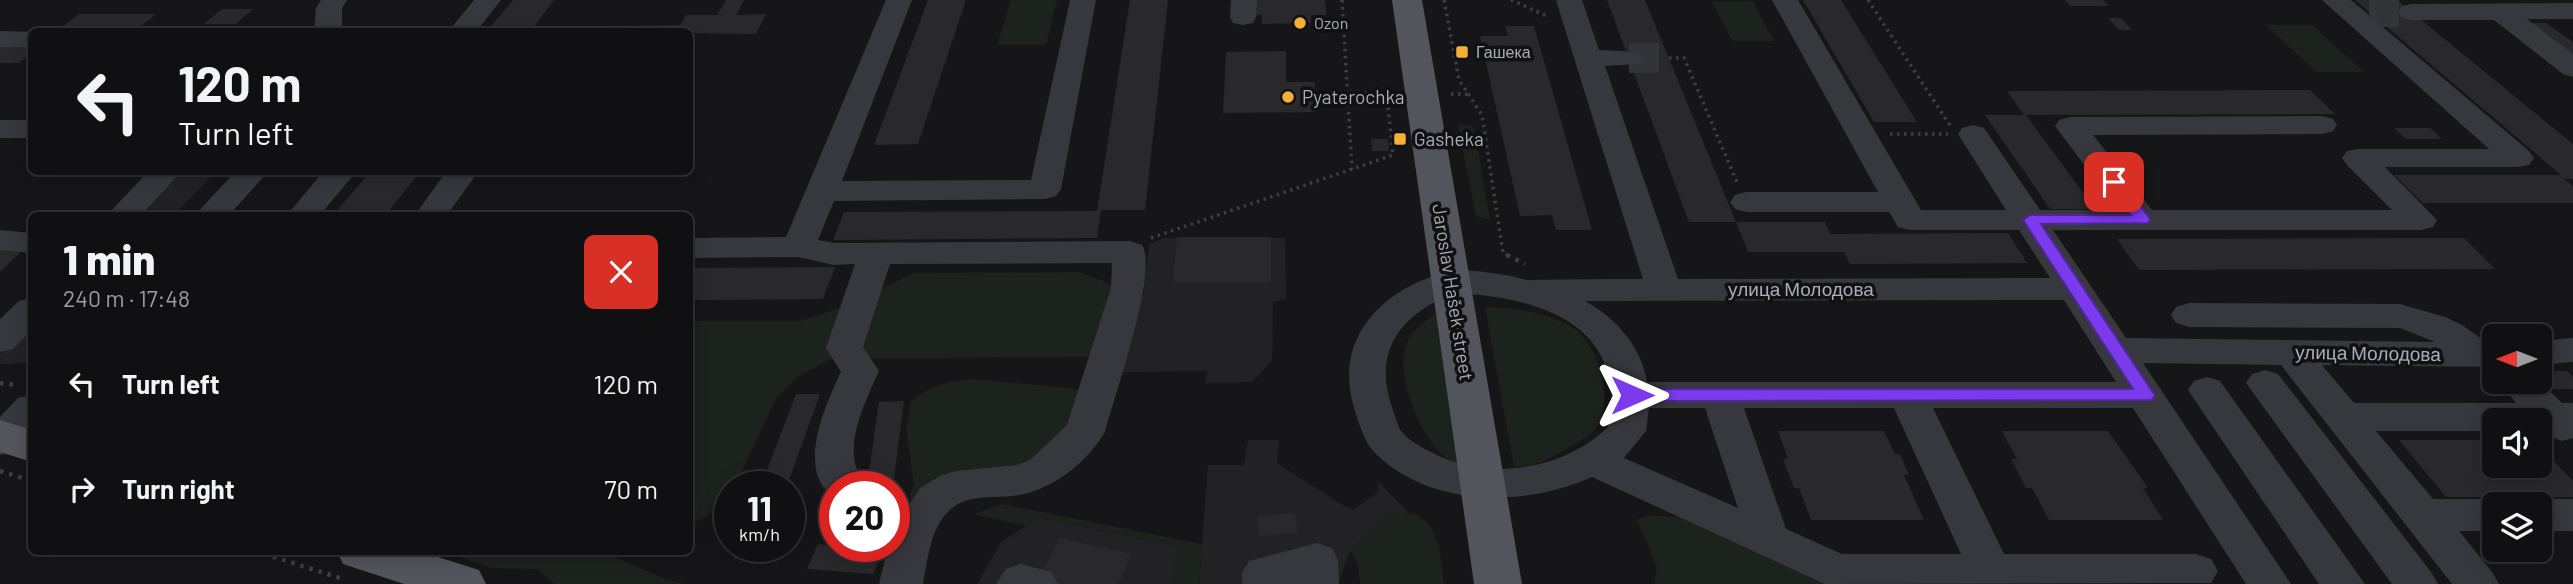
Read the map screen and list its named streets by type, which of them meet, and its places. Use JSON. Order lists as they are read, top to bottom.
{
  "streets": {
    "main road": ["Jaroslav Hašek street"],
    "street": ["улица Молодова"]
  },
  "places": {
    "other": ["Ozon", "Pyaterochka"],
    "transit": ["Гашека", "Gasheka"]
  },
  "north": "left",
  "page": {
    "turn": ["120 m", "Turn left"],
    "heading": ["1 min", "240 m · 17:48"],
    "list": [
      {
        "name": "Turn left",
        "value": "120 m"
      },
      {
        "name": "Turn right",
        "value": "70 m"
      }
    ],
    "speed": "11 km/h",
    "limit": "20"
  }
}
